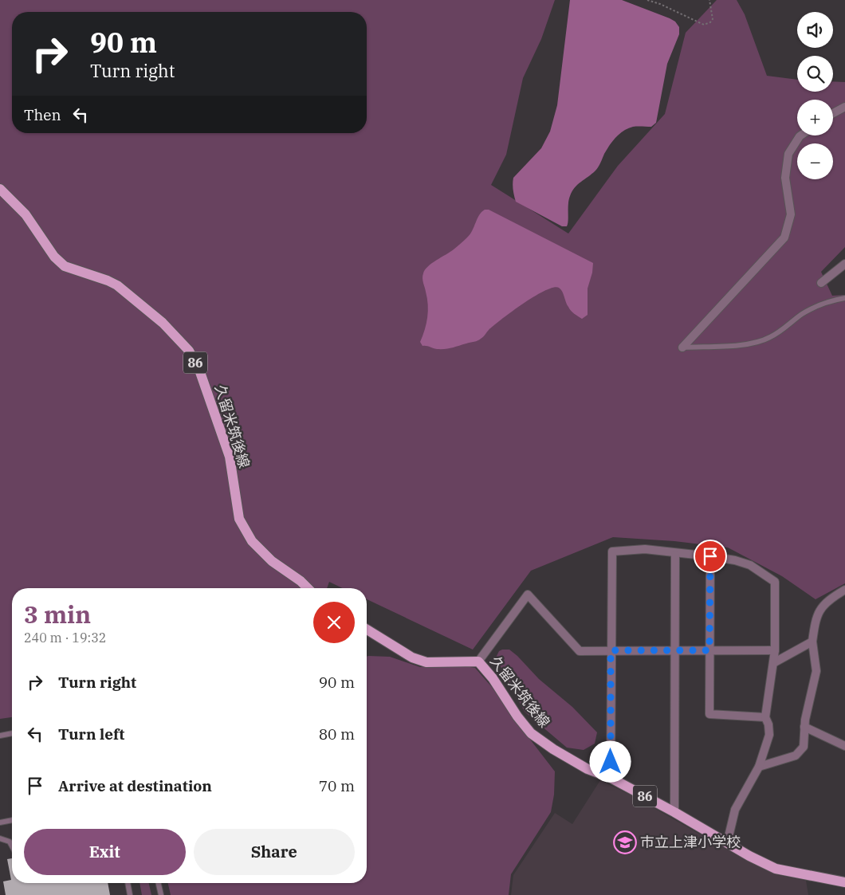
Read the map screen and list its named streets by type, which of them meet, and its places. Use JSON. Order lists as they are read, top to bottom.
{
  "streets": {
    "main road": ["86", "久留米筑後線"]
  },
  "places": {
    "school or university": ["市立上津小学校"]
  },
  "page": {
    "map_buttons": ["+", "−"],
    "turn": ["90 m", "Turn right"],
    "then": "Then",
    "heading": ["3 min", "240 m · 19:32"],
    "list": [
      {
        "name": "Turn right",
        "value": "90 m"
      },
      {
        "name": "Turn left",
        "value": "80 m"
      },
      {
        "name": "Arrive at destination",
        "value": "70 m"
      }
    ],
    "buttons": ["Exit", "Share"]
  }
}
